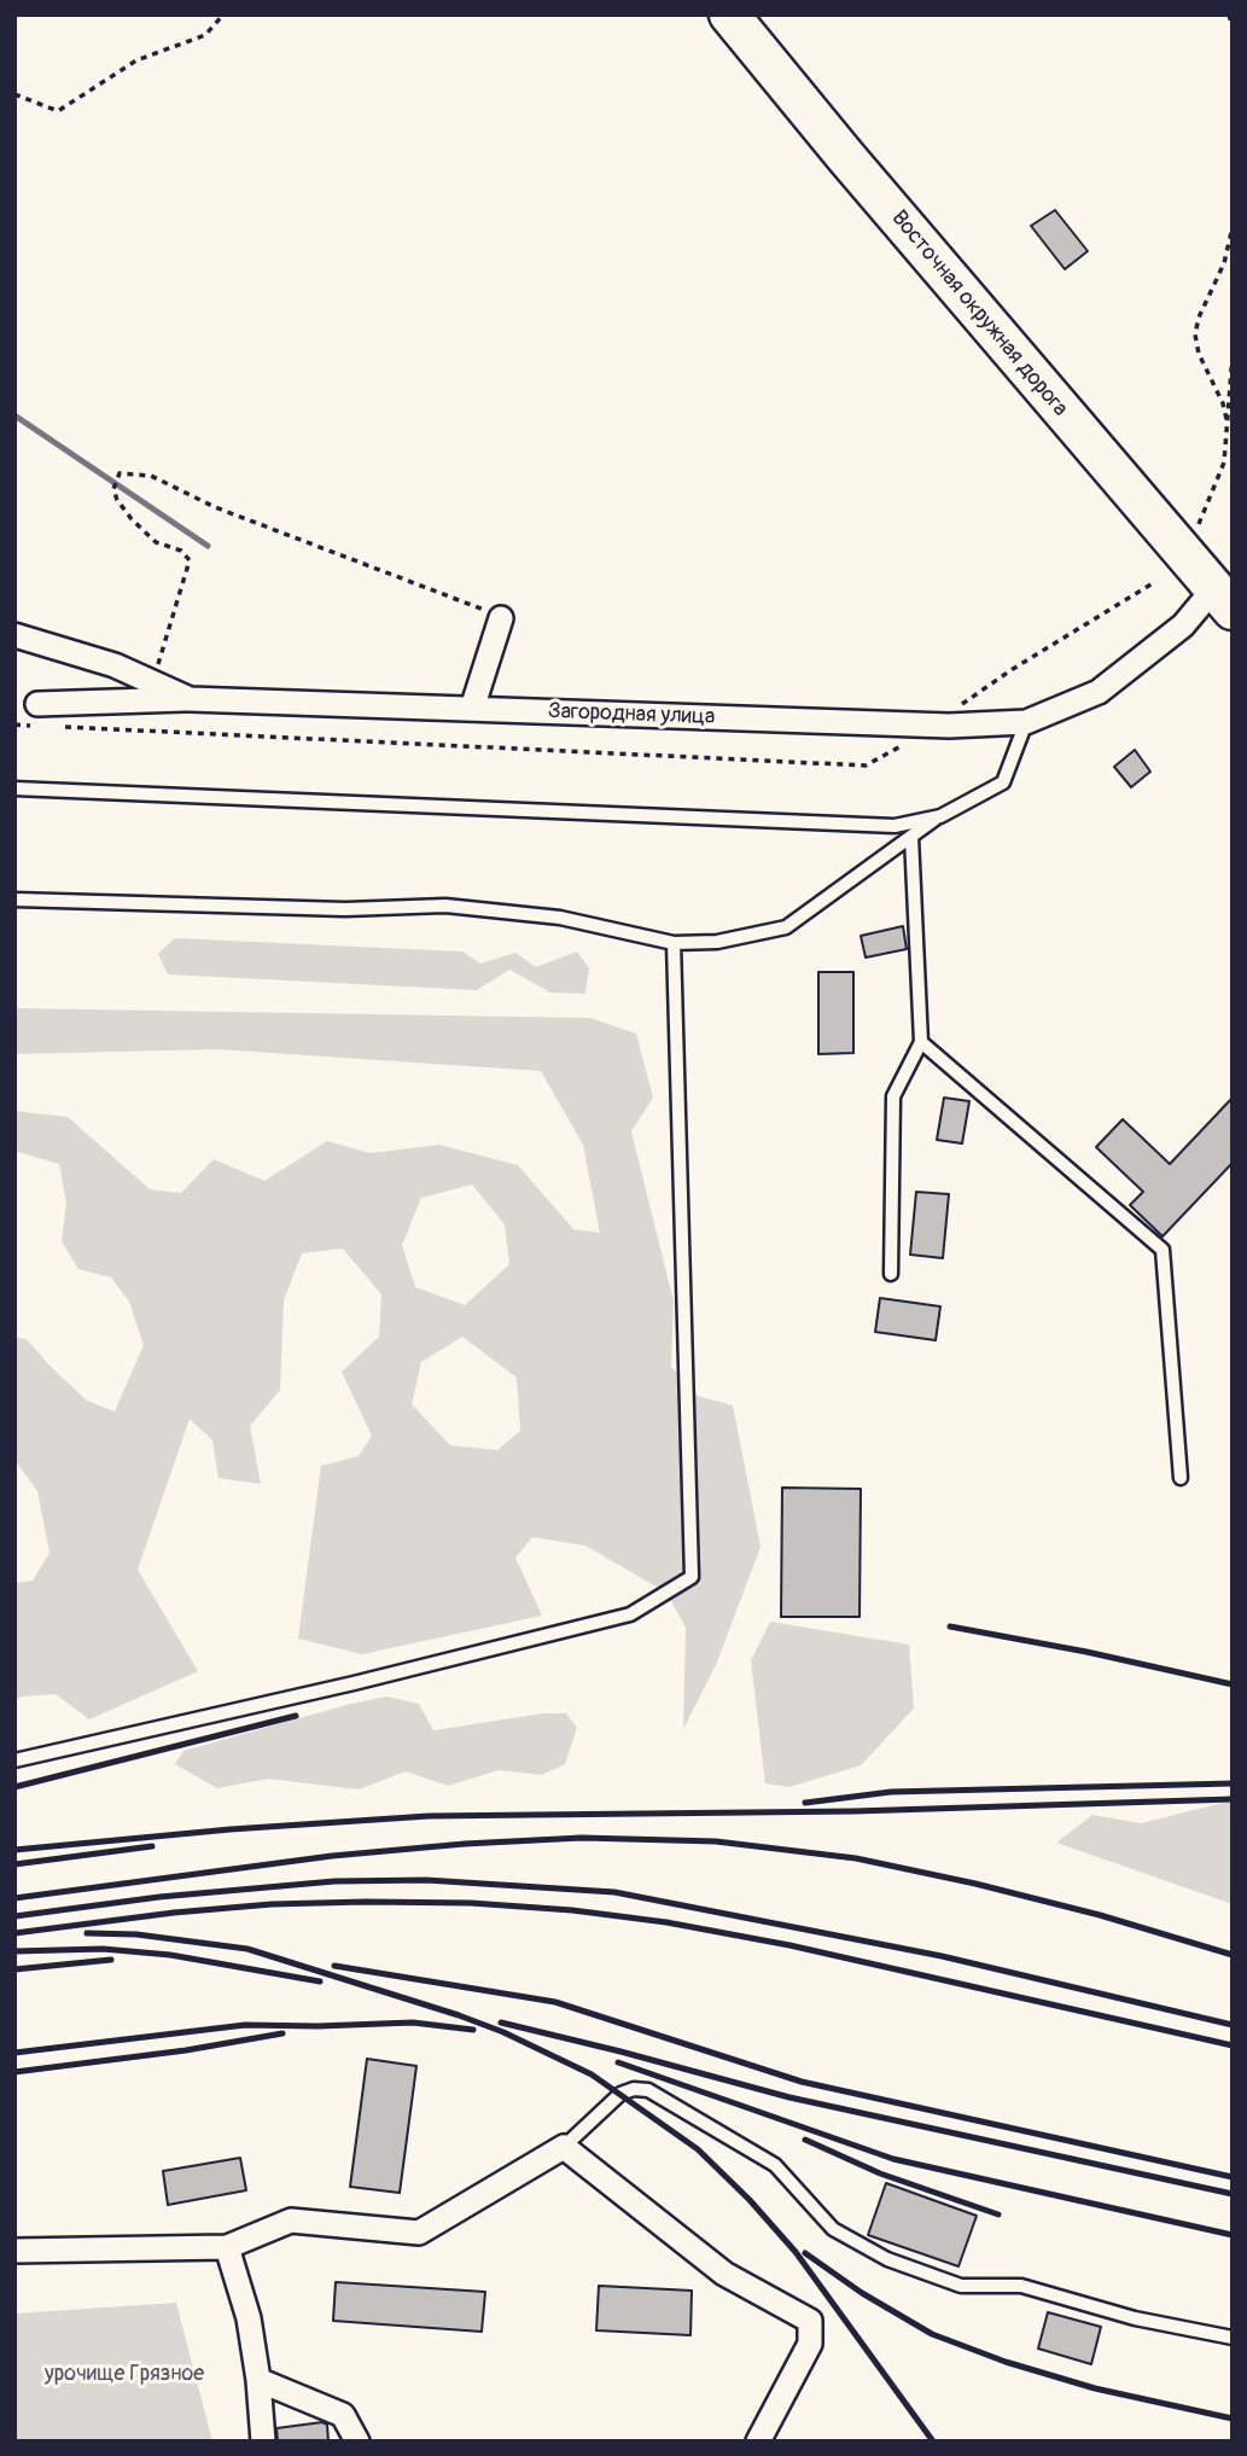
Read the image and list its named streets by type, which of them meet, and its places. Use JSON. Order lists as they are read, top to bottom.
{
  "streets": {
    "main road": ["Восточная окружная дорога"],
    "street": ["Загородная улица"]
  },
  "crossings": [
    ["Восточная окружная дорога", "Загородная улица"]
  ],
  "parks": ["урочище Грязное"]
}
